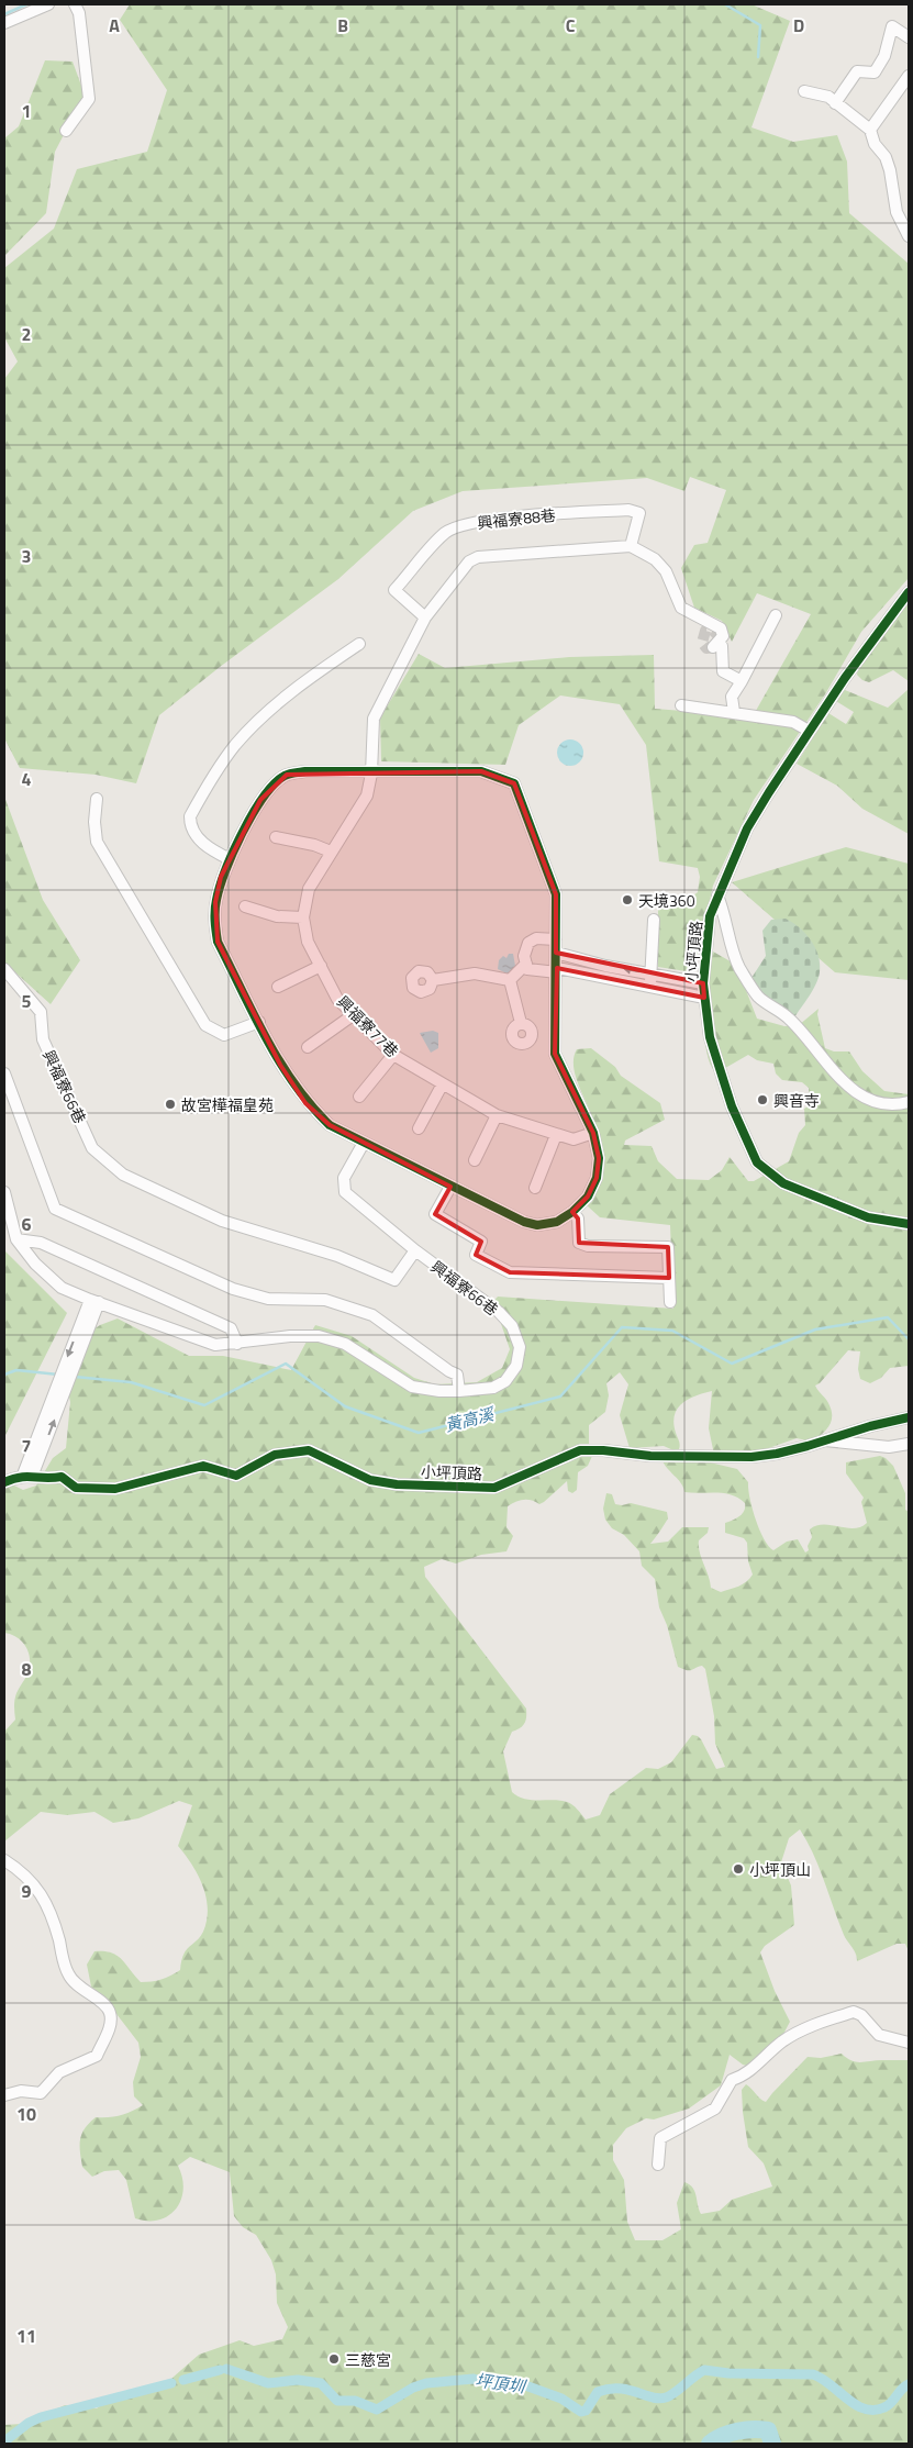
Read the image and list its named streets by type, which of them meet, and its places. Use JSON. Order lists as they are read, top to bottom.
{
  "streets": {
    "street": [
      "興福寮88巷",
      "小坪頂路",
      "興福寮77巷",
      "興福寮66巷"
    ]
  },
  "water": ["黃高溪", "坪頂圳"],
  "places": [
    "天境360",
    "興音寺",
    "故宮樺福皇苑",
    "小坪頂山",
    "三慈宮"
  ],
  "grid": {
    "columns": [
      "A",
      "B",
      "C",
      "D"
    ],
    "rows": [
      "1",
      "2",
      "3",
      "4",
      "5",
      "6",
      "7",
      "8",
      "9",
      "10",
      "11"
    ]
  }
}
